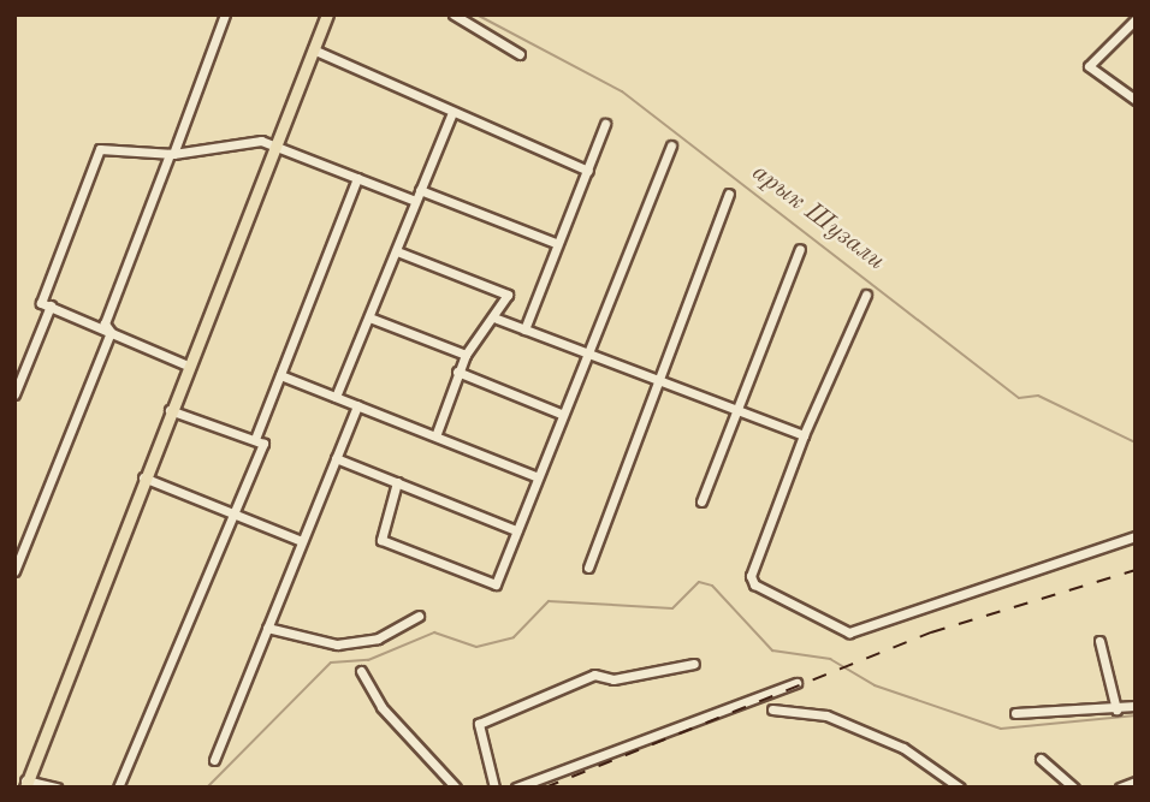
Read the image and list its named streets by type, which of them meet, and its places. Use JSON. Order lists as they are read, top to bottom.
{
  "water": ["арык Шузали"]
}
